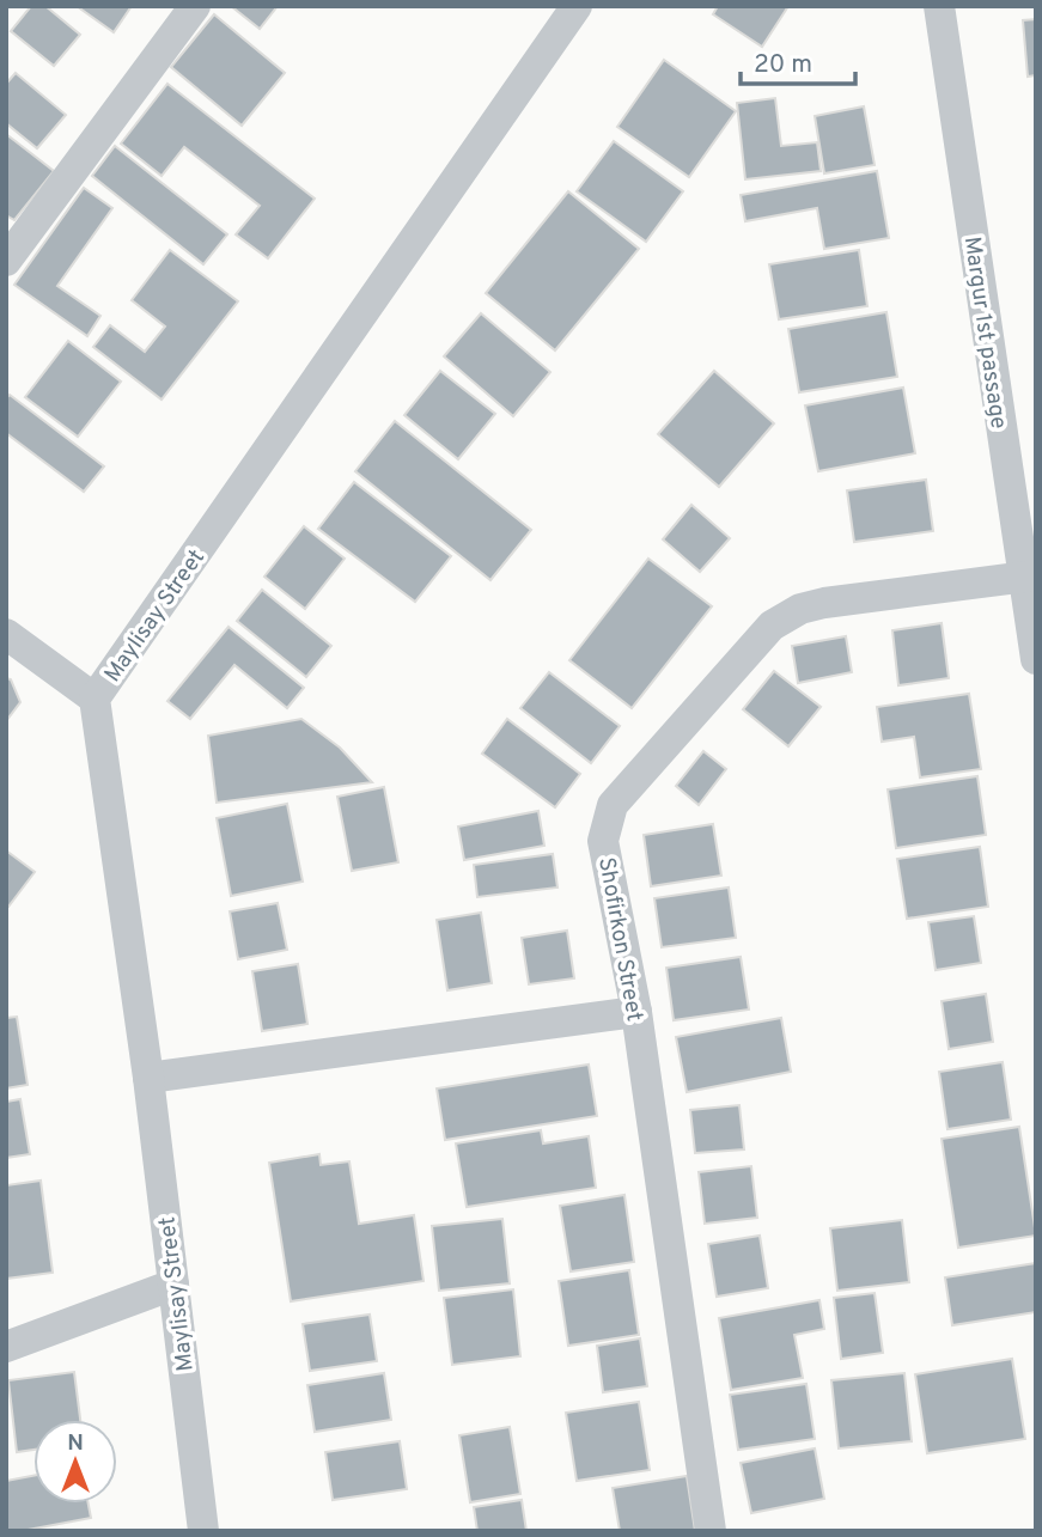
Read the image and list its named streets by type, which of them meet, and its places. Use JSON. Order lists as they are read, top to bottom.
{
  "streets": {
    "street": ["Margur 1st passage", "Maylisay Street", "Shofirkon Street"]
  },
  "crossings": [
    ["Margur 1st passage", "Shofirkon Street"]
  ],
  "scale_bar": "20 m",
  "north": "top"
}
